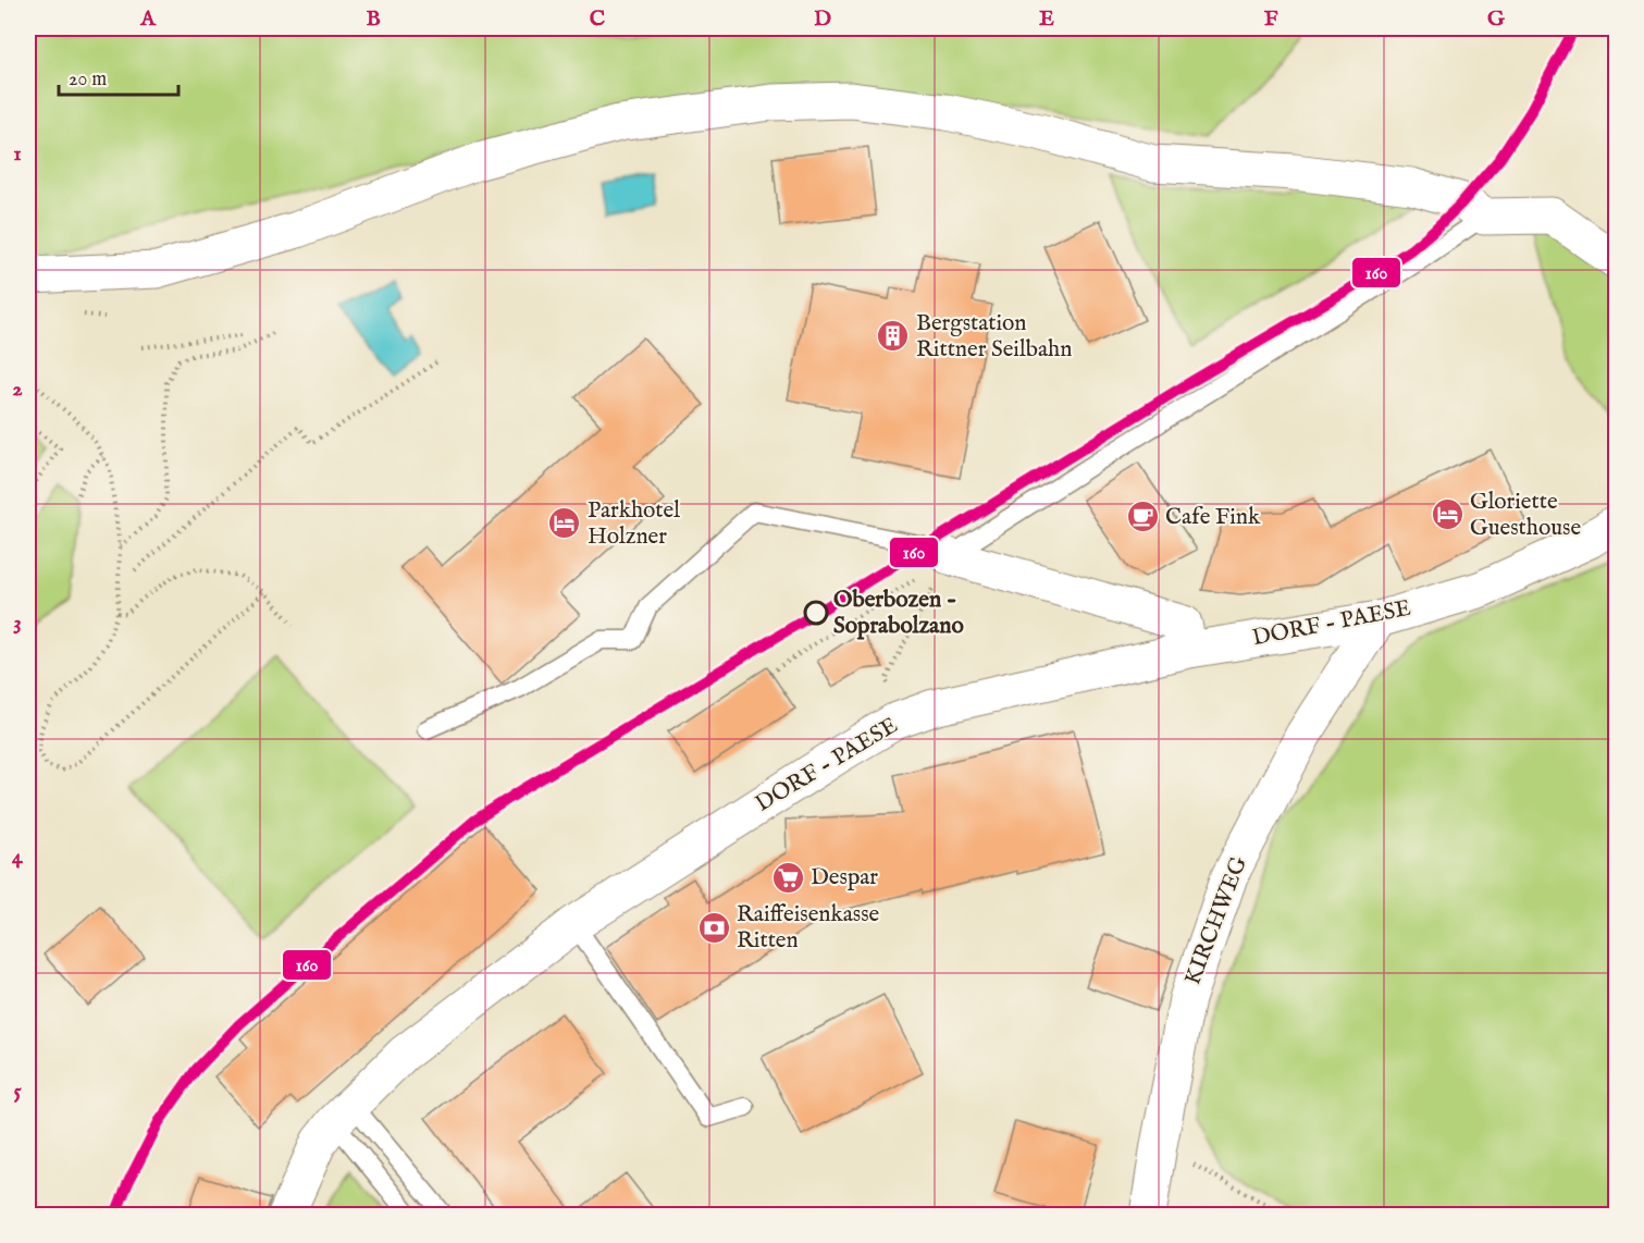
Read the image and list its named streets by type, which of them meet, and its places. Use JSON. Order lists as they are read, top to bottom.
{
  "streets": {
    "street": ["DORF - PAESE", "KIRCHWEG"]
  },
  "crossings": [
    ["DORF - PAESE", "KIRCHWEG"]
  ],
  "places": {
    "building": ["Bergstation Rittner Seilbahn"],
    "hotel": ["Gloriette Guesthouse", "Parkhotel Holzner"],
    "cafe": ["Cafe Fink"],
    "other": ["Oberbozen - Soprabolzano"],
    "supermarket": ["Despar"],
    "bank": ["Raiffeisenkasse Ritten"]
  },
  "lines": ["transit line 160"],
  "scale_bar": "20 m",
  "grid": {
    "columns": [
      "A",
      "B",
      "C",
      "D",
      "E",
      "F",
      "G"
    ],
    "rows": [
      "1",
      "2",
      "3",
      "4",
      "5"
    ]
  }
}
